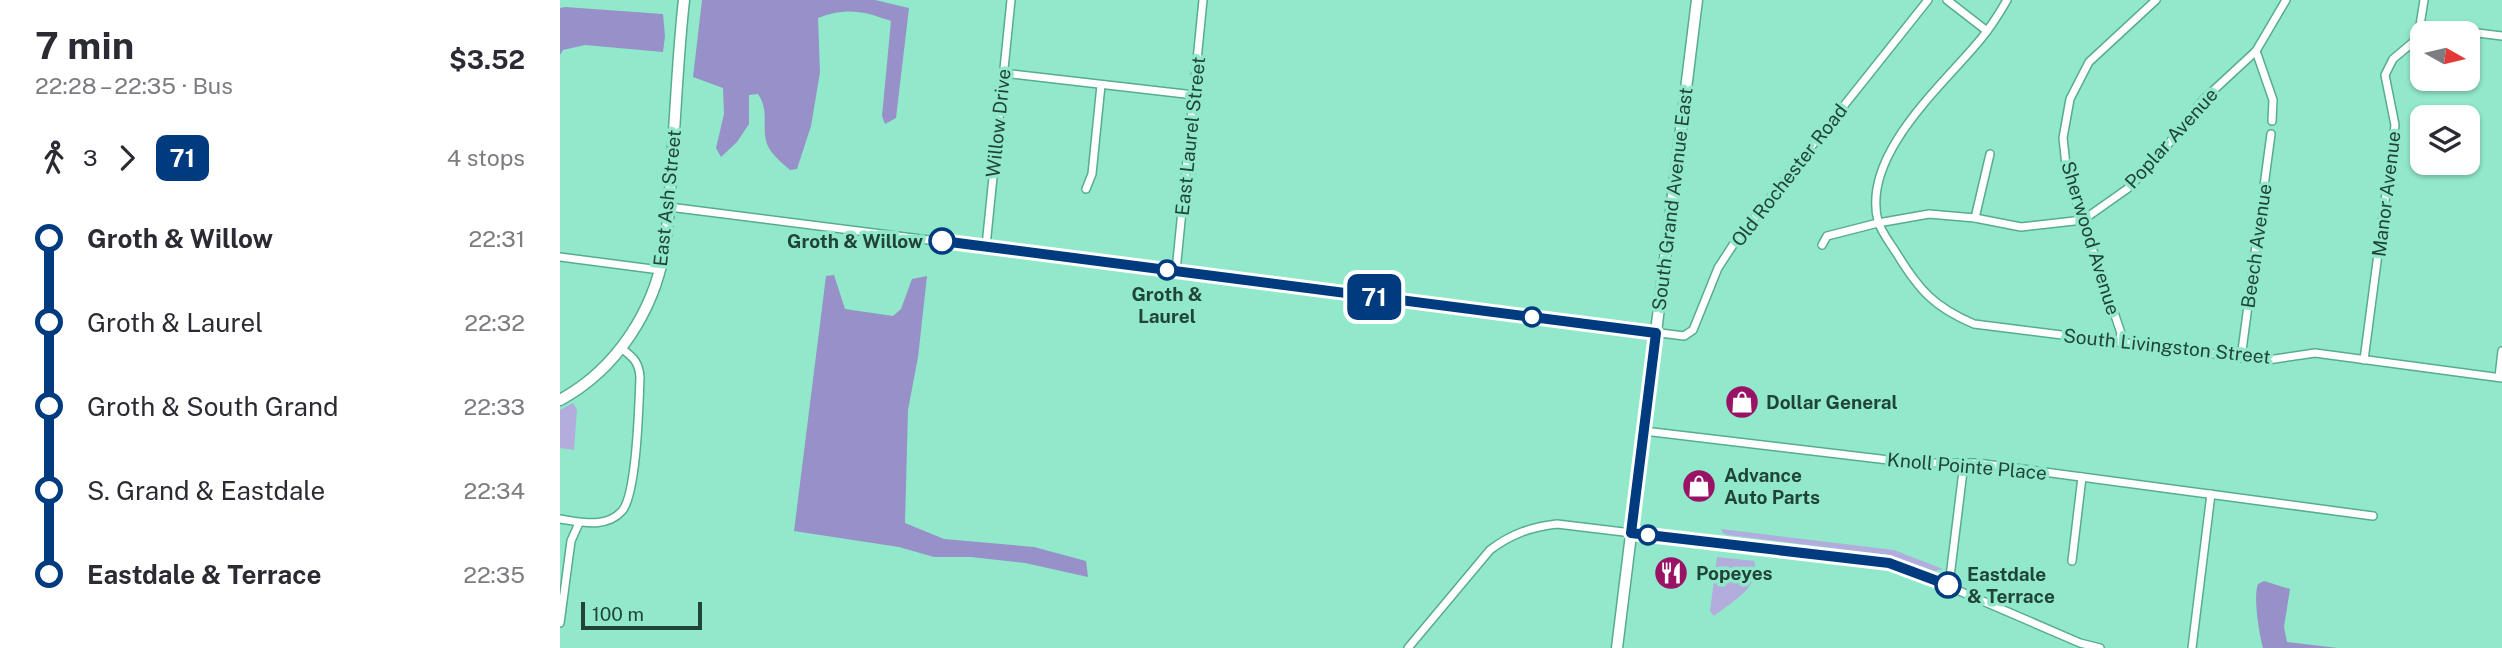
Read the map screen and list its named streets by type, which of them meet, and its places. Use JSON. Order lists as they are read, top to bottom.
{
  "streets": {
    "main road": ["East Ash Street", "South Grand Avenue East"],
    "street": [
      "Willow Drive",
      "East Laurel Street",
      "Poplar Avenue",
      "Old Rochester Road",
      "Manor Avenue",
      "Sherwood Avenue",
      "Beech Avenue",
      "South Livingston Street",
      "Knoll Pointe Place"
    ]
  },
  "crossings": [
    ["Willow Drive", "Old Rochester Road"],
    ["East Laurel Street", "Old Rochester Road"],
    ["Poplar Avenue", "Sherwood Avenue"],
    ["Poplar Avenue", "South Livingston Street"],
    ["Old Rochester Road", "East Ash Street"],
    ["Old Rochester Road", "South Grand Avenue East"],
    ["Manor Avenue", "South Livingston Street"],
    ["South Grand Avenue East", "Knoll Pointe Place"],
    ["Sherwood Avenue", "South Livingston Street"],
    ["Beech Avenue", "South Livingston Street"]
  ],
  "places": {
    "other": ["Groth & Willow", "Groth & Laurel", "Eastdale & Terrace"],
    "shop": ["Dollar General", "Advance Auto Parts"],
    "restaurant": ["Popeyes"]
  },
  "lines": ["bus line 71"],
  "scale_bar": "100 m",
  "north": "right",
  "page": {
    "heading": ["7 min", "22:28 – 22:35 · Bus", "$3.52"],
    "on_map": "71",
    "legs": ["3", "71", "4 stops"],
    "list": [
      {
        "name": "Groth & Willow",
        "value": "22:31"
      },
      {
        "name": "Groth & Laurel",
        "value": "22:32"
      },
      {
        "name": "Groth & South Grand",
        "value": "22:33"
      },
      {
        "name": "S. Grand & Eastdale",
        "value": "22:34"
      },
      {
        "name": "Eastdale & Terrace",
        "value": "22:35"
      }
    ],
    "scale": "100 m"
  }
}
